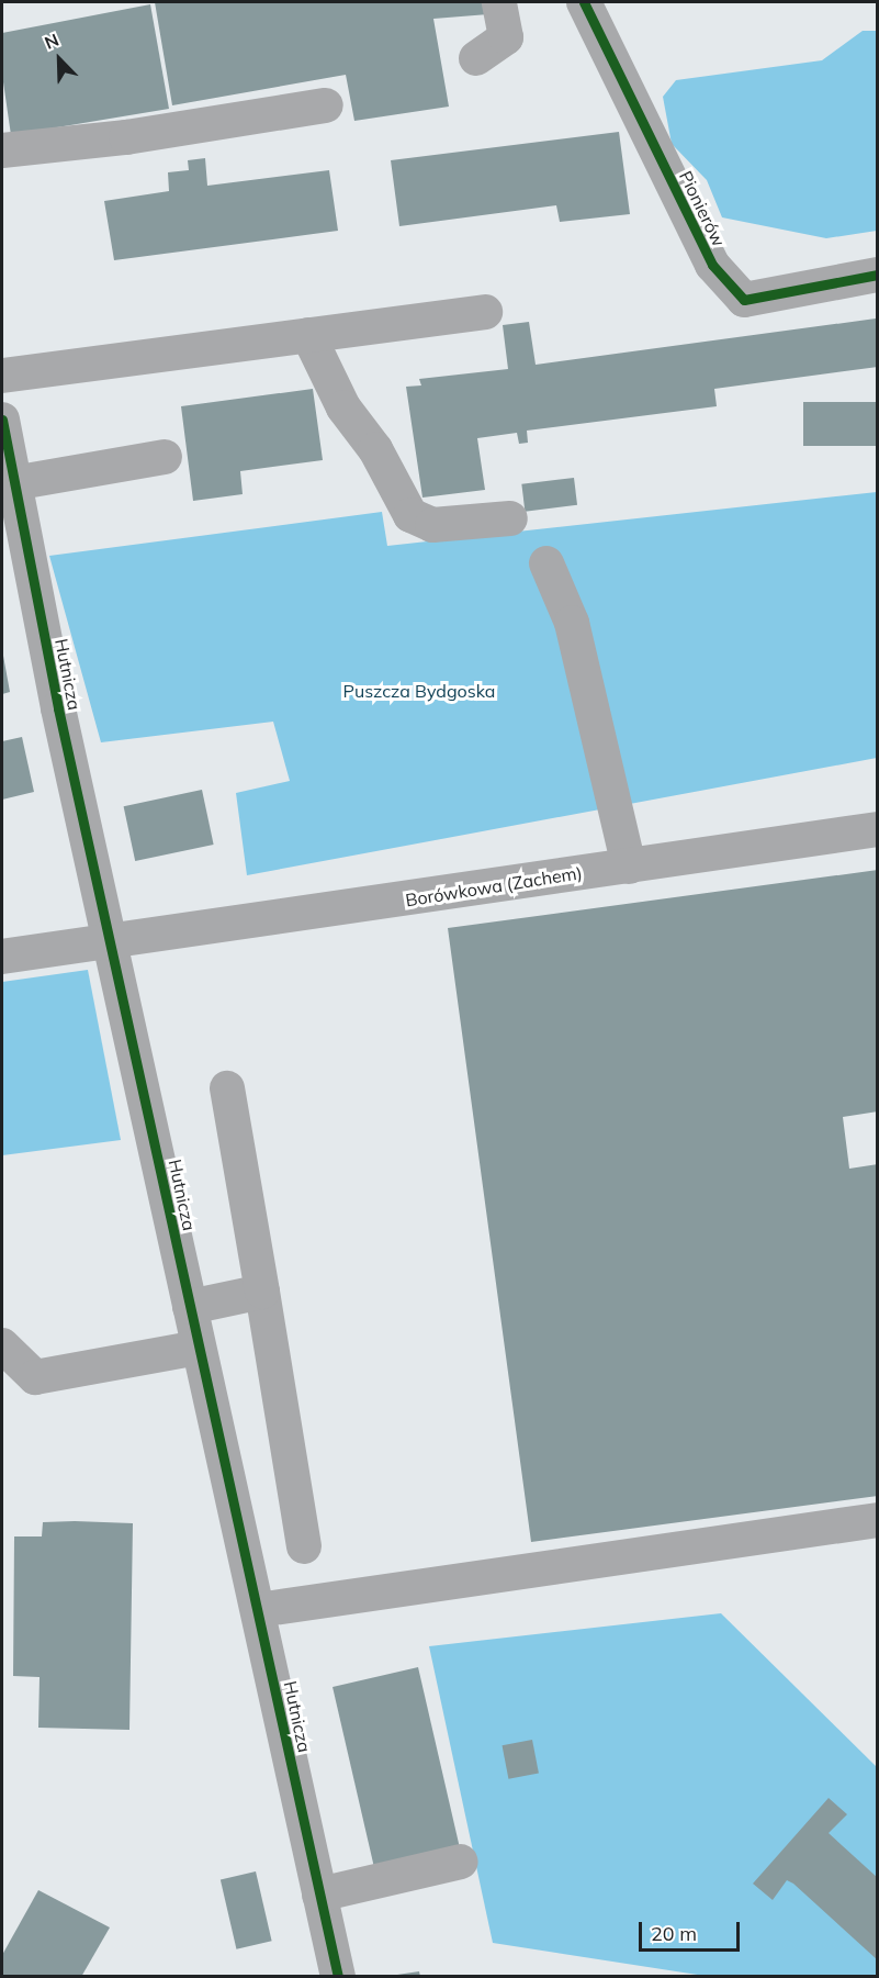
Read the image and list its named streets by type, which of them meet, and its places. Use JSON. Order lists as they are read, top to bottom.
{
  "streets": {
    "street": ["Pionierów", "Hutnicza", "Borówkowa (Zachem)"]
  },
  "crossings": [
    ["Hutnicza", "Borówkowa (Zachem)"]
  ],
  "parks": ["Puszcza Bydgoska"],
  "scale_bar": "20 m",
  "north": "top left"
}
